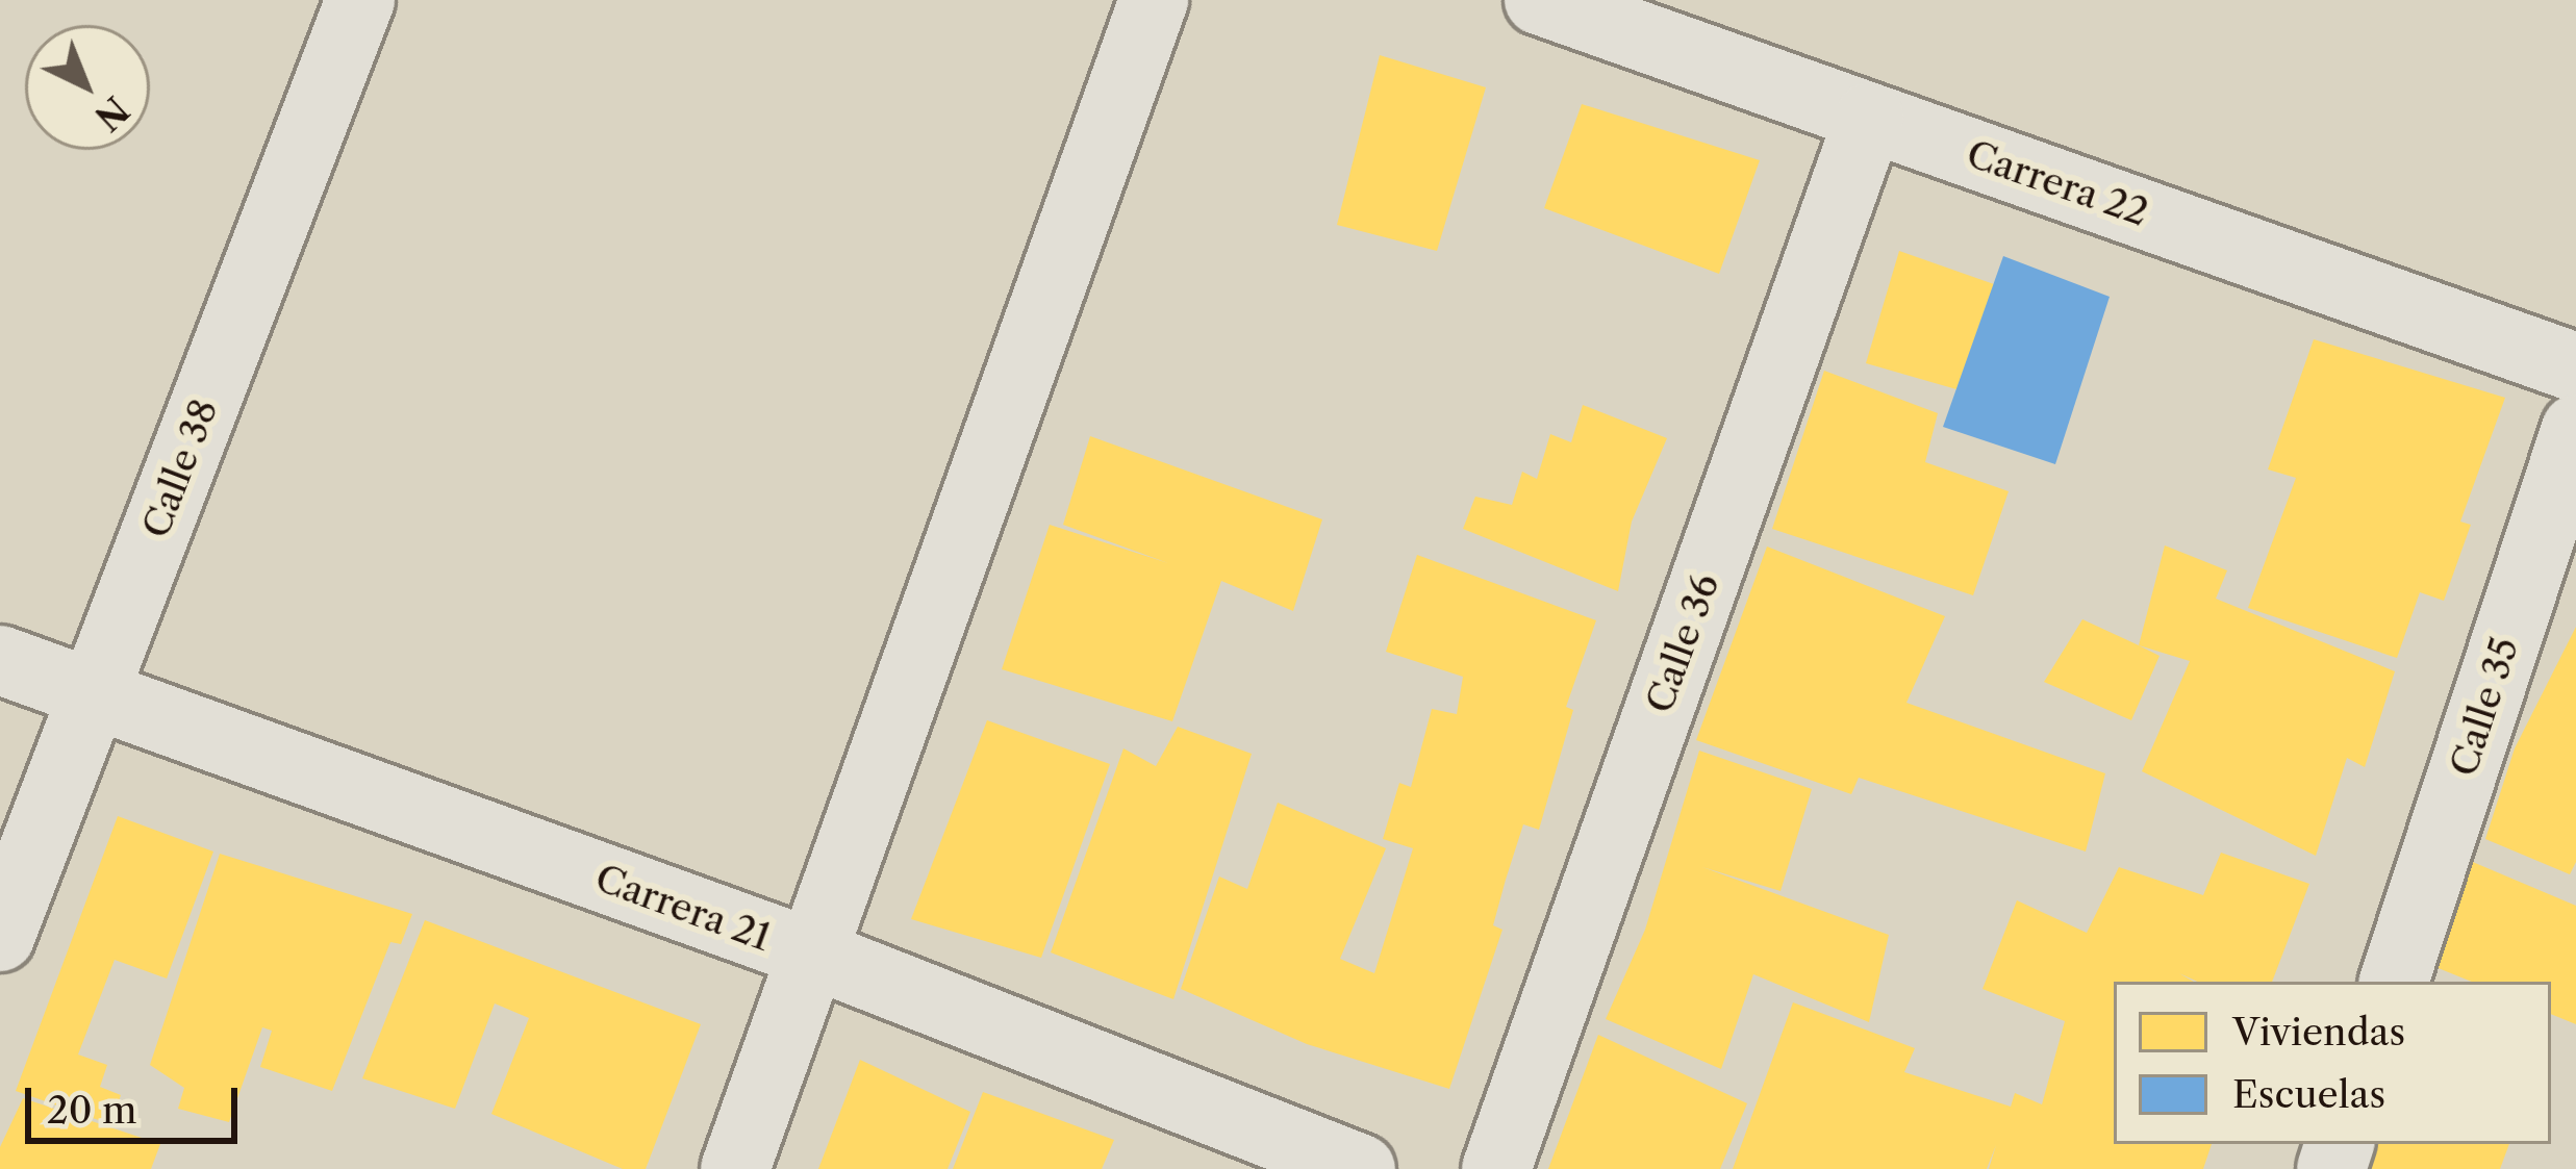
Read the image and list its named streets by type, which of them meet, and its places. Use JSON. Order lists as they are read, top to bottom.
{
  "streets": {
    "street": [
      "Carrera 22",
      "Calle 38",
      "Calle 36",
      "Calle 35",
      "Carrera 21"
    ]
  },
  "crossings": [
    ["Carrera 22", "Calle 36"],
    ["Calle 38", "Carrera 21"]
  ],
  "legend": ["Viviendas", "Escuelas"],
  "scale_bar": "20 m",
  "north": "bottom right"
}
